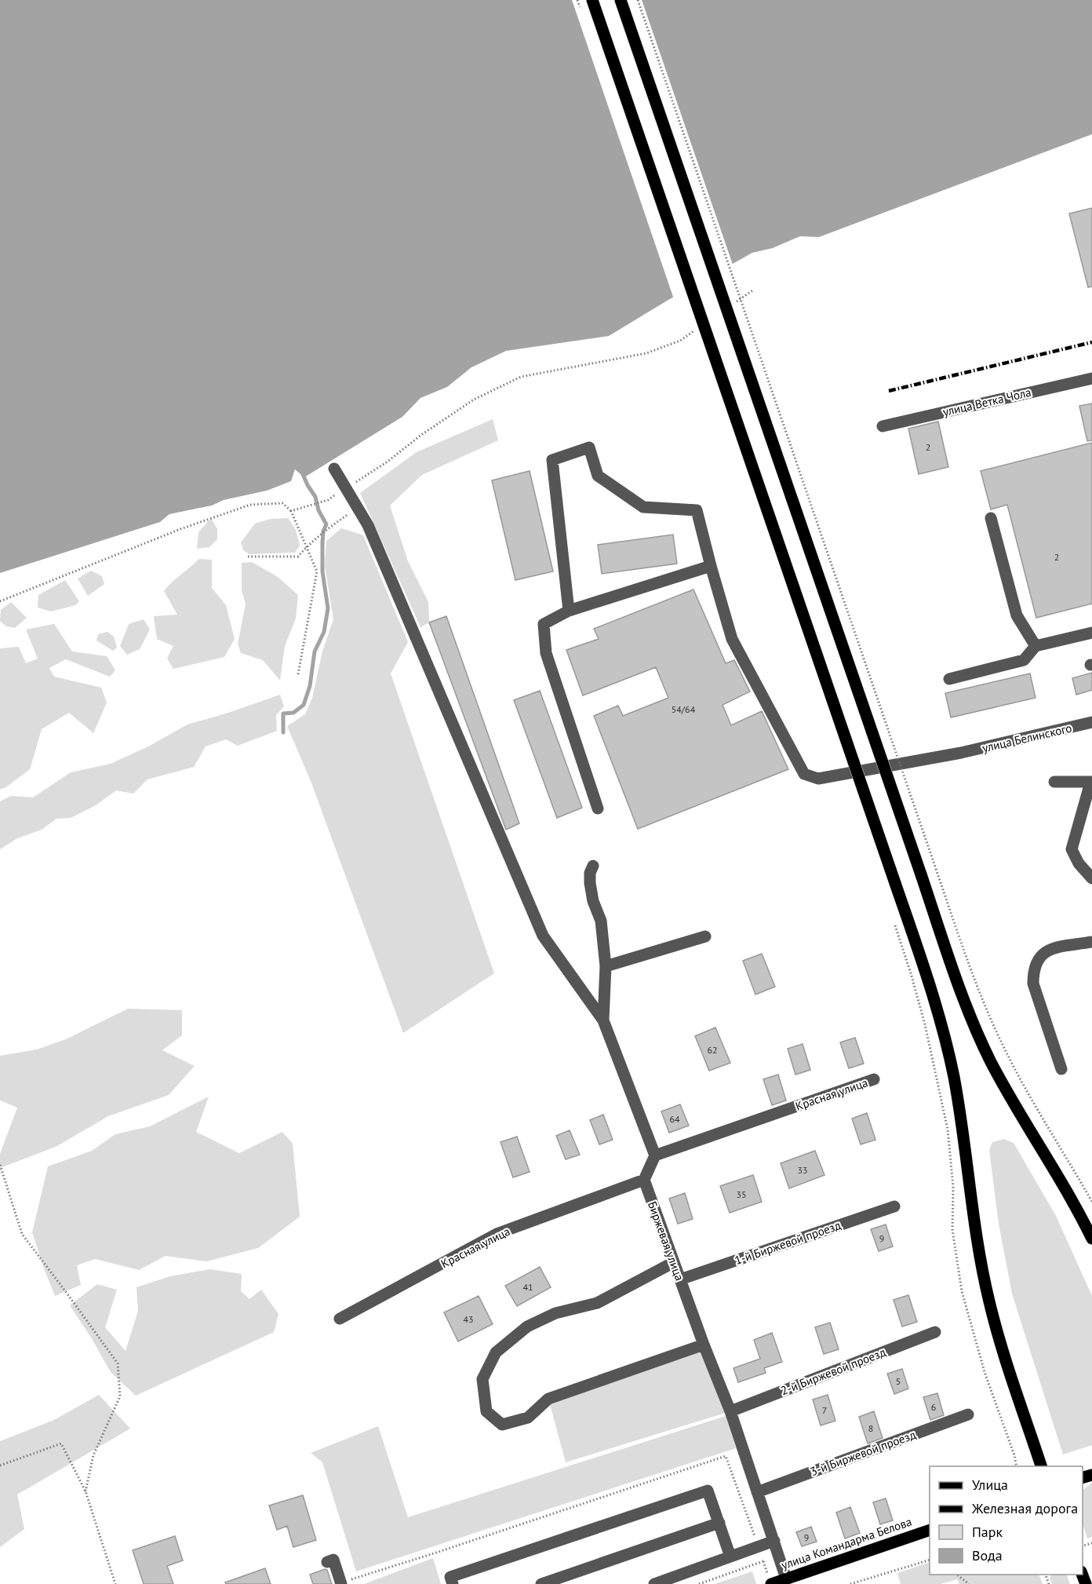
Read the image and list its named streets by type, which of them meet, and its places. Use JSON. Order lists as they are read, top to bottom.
{
  "streets": {
    "main road": ["улица Командарма Белова"],
    "street": [
      "улица Ветка Чола",
      "улица Белинского",
      "Красная улица",
      "Биржевая улица",
      "1-й Биржевой проезд",
      "2-й Биржевой проезд",
      "3-й Биржевой проезд"
    ]
  },
  "crossings": [
    ["Красная улица", "Биржевая улица"],
    ["Биржевая улица", "1-й Биржевой проезд"],
    ["Биржевая улица", "2-й Биржевой проезд"],
    ["Биржевая улица", "3-й Биржевой проезд"],
    ["Биржевая улица", "улица Командарма Белова"]
  ],
  "house_numbers": [
    "2",
    "2",
    "54/64",
    "62",
    "64",
    "33",
    "35",
    "9",
    "41",
    "43",
    "5",
    "6",
    "7",
    "8",
    "9"
  ],
  "legend": [
    "Улица",
    "Железная дорога",
    "Парк",
    "Вода"
  ]
}
